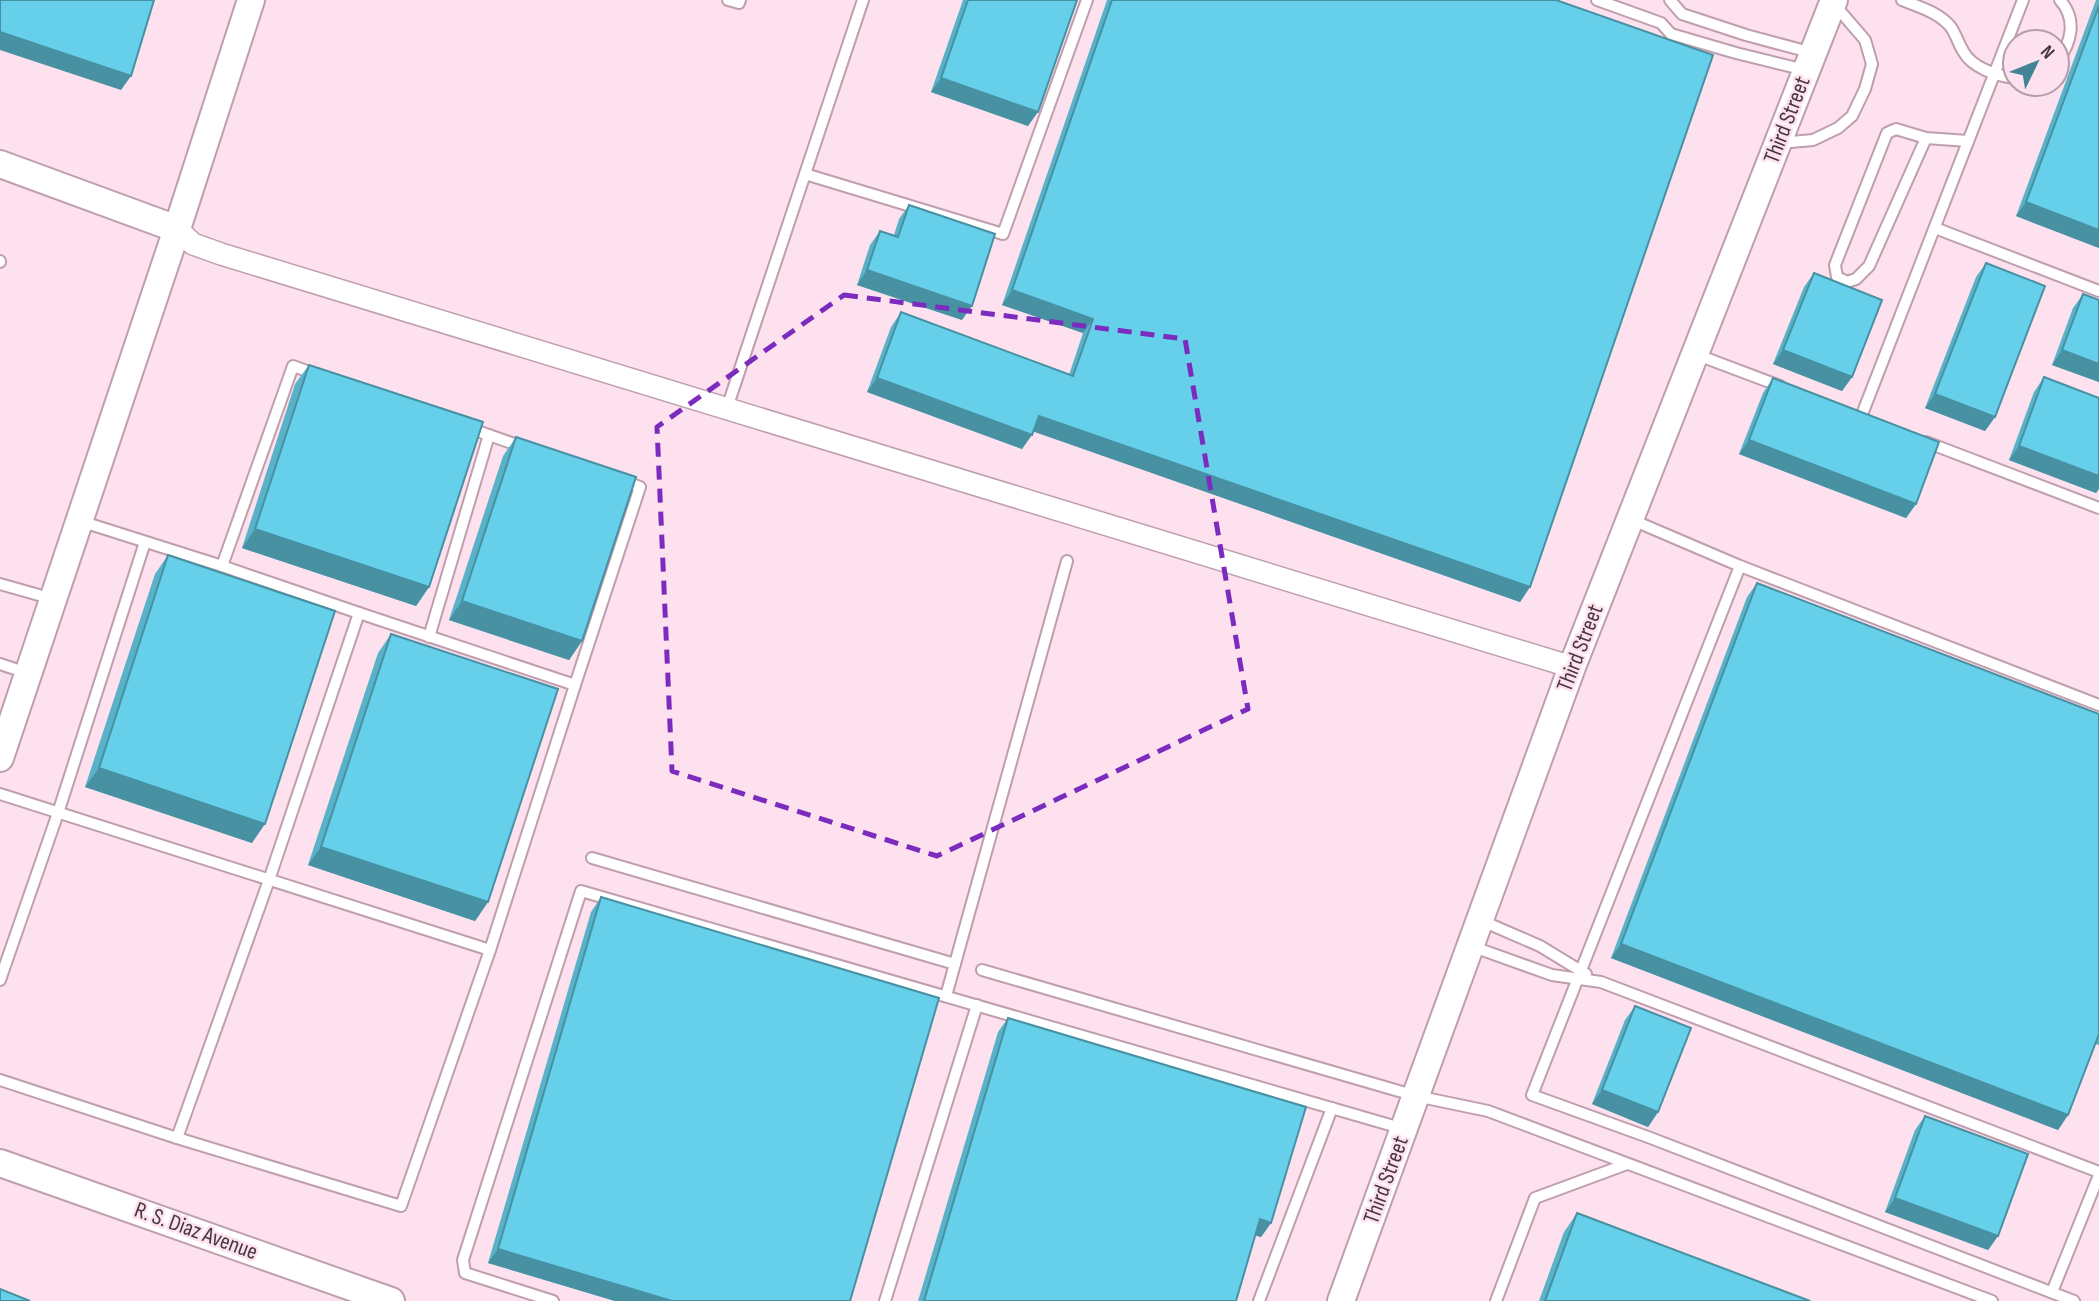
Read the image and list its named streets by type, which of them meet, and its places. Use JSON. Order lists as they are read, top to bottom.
{
  "streets": {
    "street": ["Third Street", "R. S. Diaz Avenue"]
  },
  "north": "top right"
}
